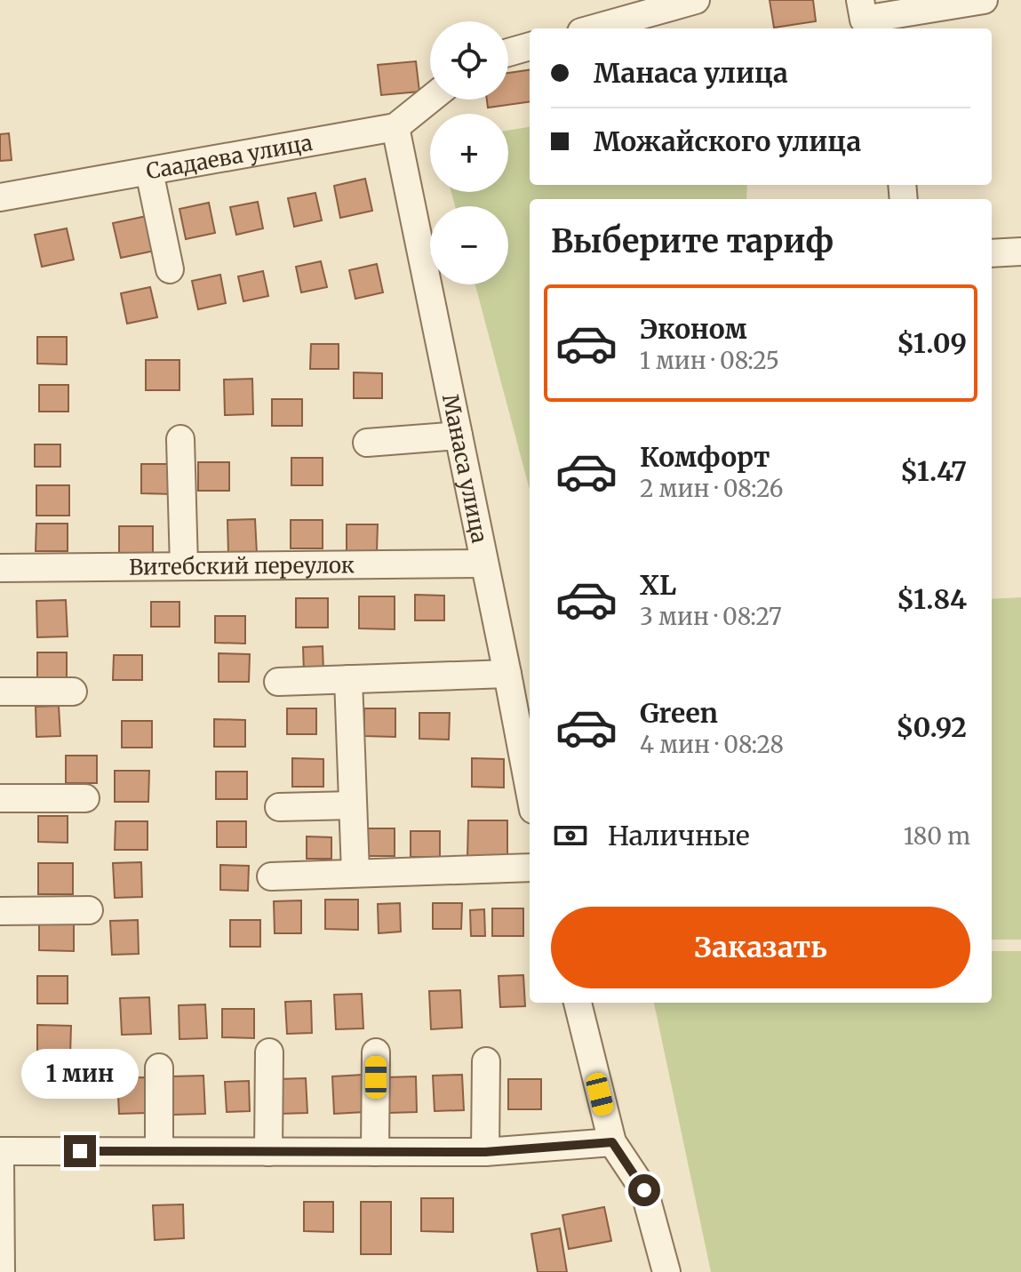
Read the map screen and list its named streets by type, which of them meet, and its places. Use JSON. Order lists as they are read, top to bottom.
{
  "streets": {
    "street": ["Саадаева улица", "Манаса улица", "Витебский переулок"]
  },
  "crossings": [
    ["Саадаева улица", "Манаса улица"],
    ["Манаса улица", "Витебский переулок"]
  ],
  "page": {
    "map_buttons": ["+", "−"],
    "banner": ["Манаса улица", "Можайского улица"],
    "heading": "Выберите тариф",
    "list": [
      {
        "name": "Эконом",
        "note": "1 мин · 08:25",
        "value": "$1.09"
      },
      {
        "name": "Комфорт",
        "note": "2 мин · 08:26",
        "value": "$1.47"
      },
      {
        "name": "XL",
        "note": "3 мин · 08:27",
        "value": "$1.84"
      },
      {
        "name": "Green",
        "note": "4 мин · 08:28",
        "value": "$0.92"
      }
    ],
    "pay": ["Наличные", "180 m"],
    "buttons": "Заказать",
    "bubble": "1 мин"
  }
}
